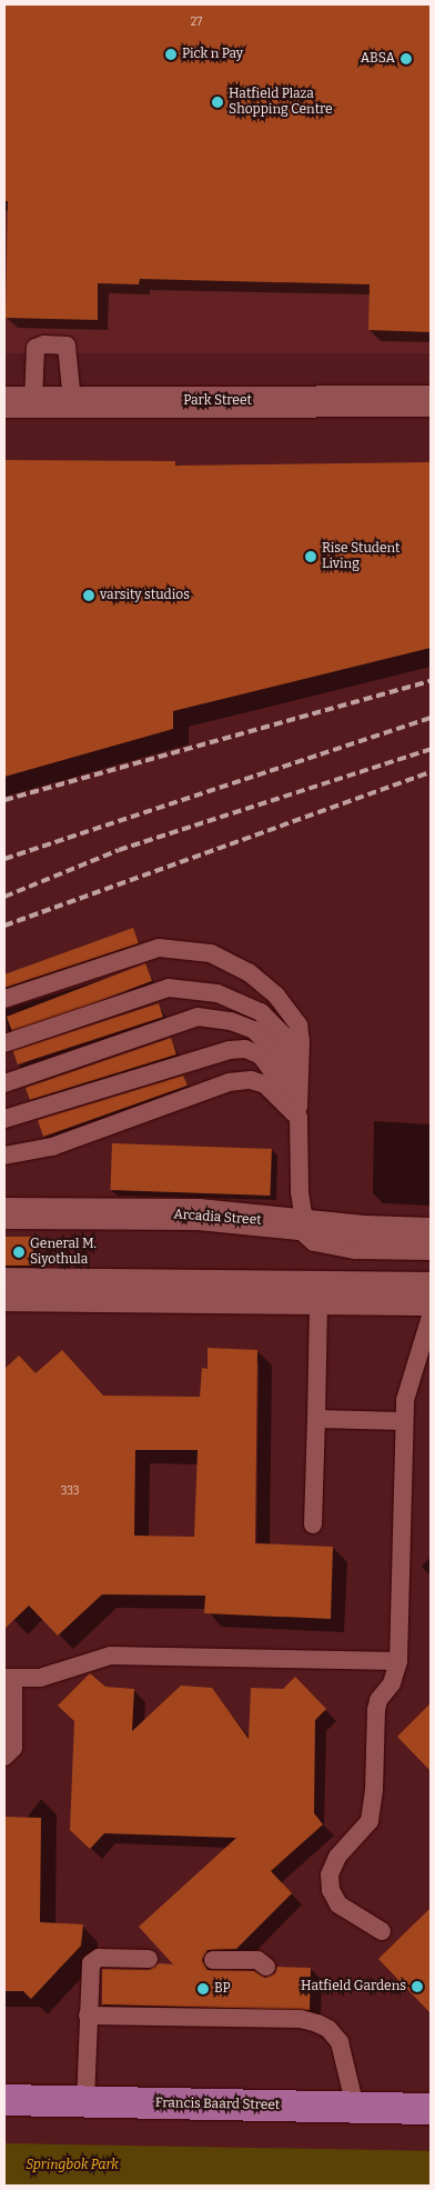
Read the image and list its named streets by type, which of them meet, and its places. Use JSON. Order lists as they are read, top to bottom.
{
  "streets": {
    "main road": ["Francis Baard Street"],
    "street": ["Park Street", "Arcadia Street"]
  },
  "parks": ["Springbok Park"],
  "places": [
    "Pick n Pay",
    "ABSA",
    "Hatfield Plaza Shopping Centre",
    "Rise Student Living",
    "varsity studios",
    "General M. Siyothula",
    "Hatfield Gardens",
    "BP"
  ],
  "house_numbers": ["27", "333"]
}
